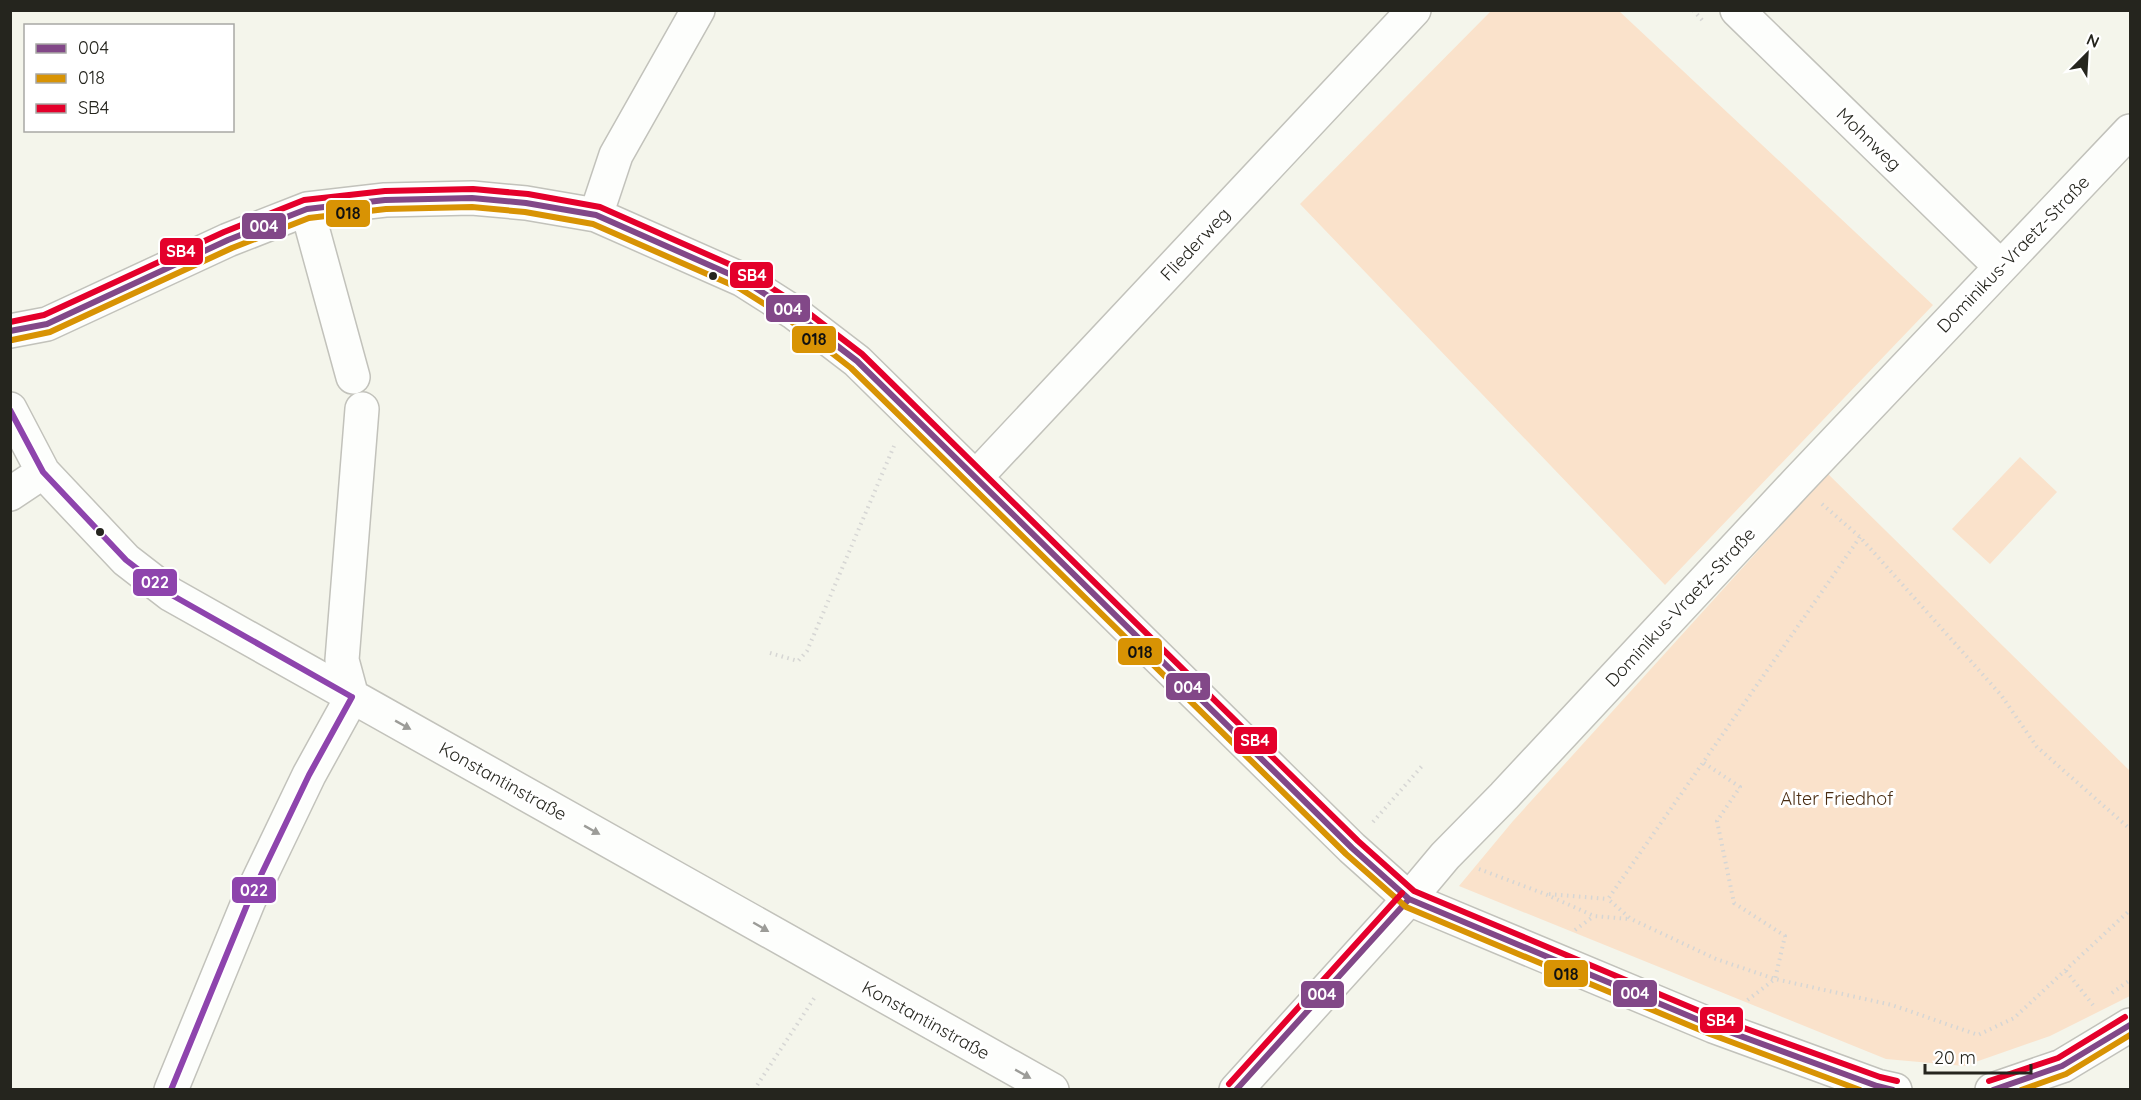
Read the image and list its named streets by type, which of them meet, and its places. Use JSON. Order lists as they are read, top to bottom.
{
  "streets": {
    "street": [
      "Mohnweg",
      "Fliederweg",
      "Dominikus-Vraetz-Straße",
      "Konstantinstraße"
    ]
  },
  "crossings": [
    ["Mohnweg", "Dominikus-Vraetz-Straße"]
  ],
  "one_way": ["Konstantinstraße"],
  "parks": ["Alter Friedhof"],
  "lines": [
    "transit line SB4",
    "transit line 004",
    "transit line 018",
    "transit line 022"
  ],
  "legend": ["004", "018", "SB4"],
  "scale_bar": "20 m",
  "north": "top right"
}
